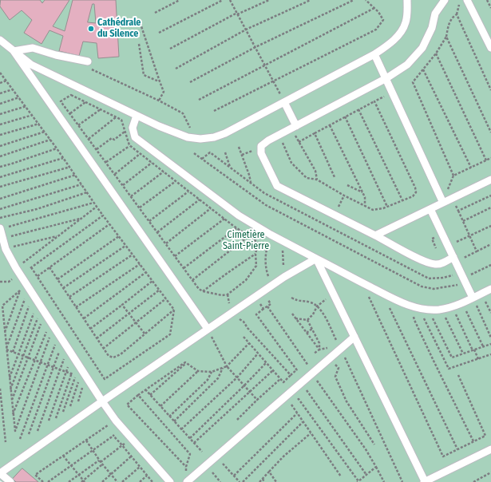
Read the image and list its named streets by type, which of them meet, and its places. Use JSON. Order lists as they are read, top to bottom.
{
  "parks": ["Cimetière Saint-Pierre"],
  "places": ["Cathédrale du Silence"]
}
